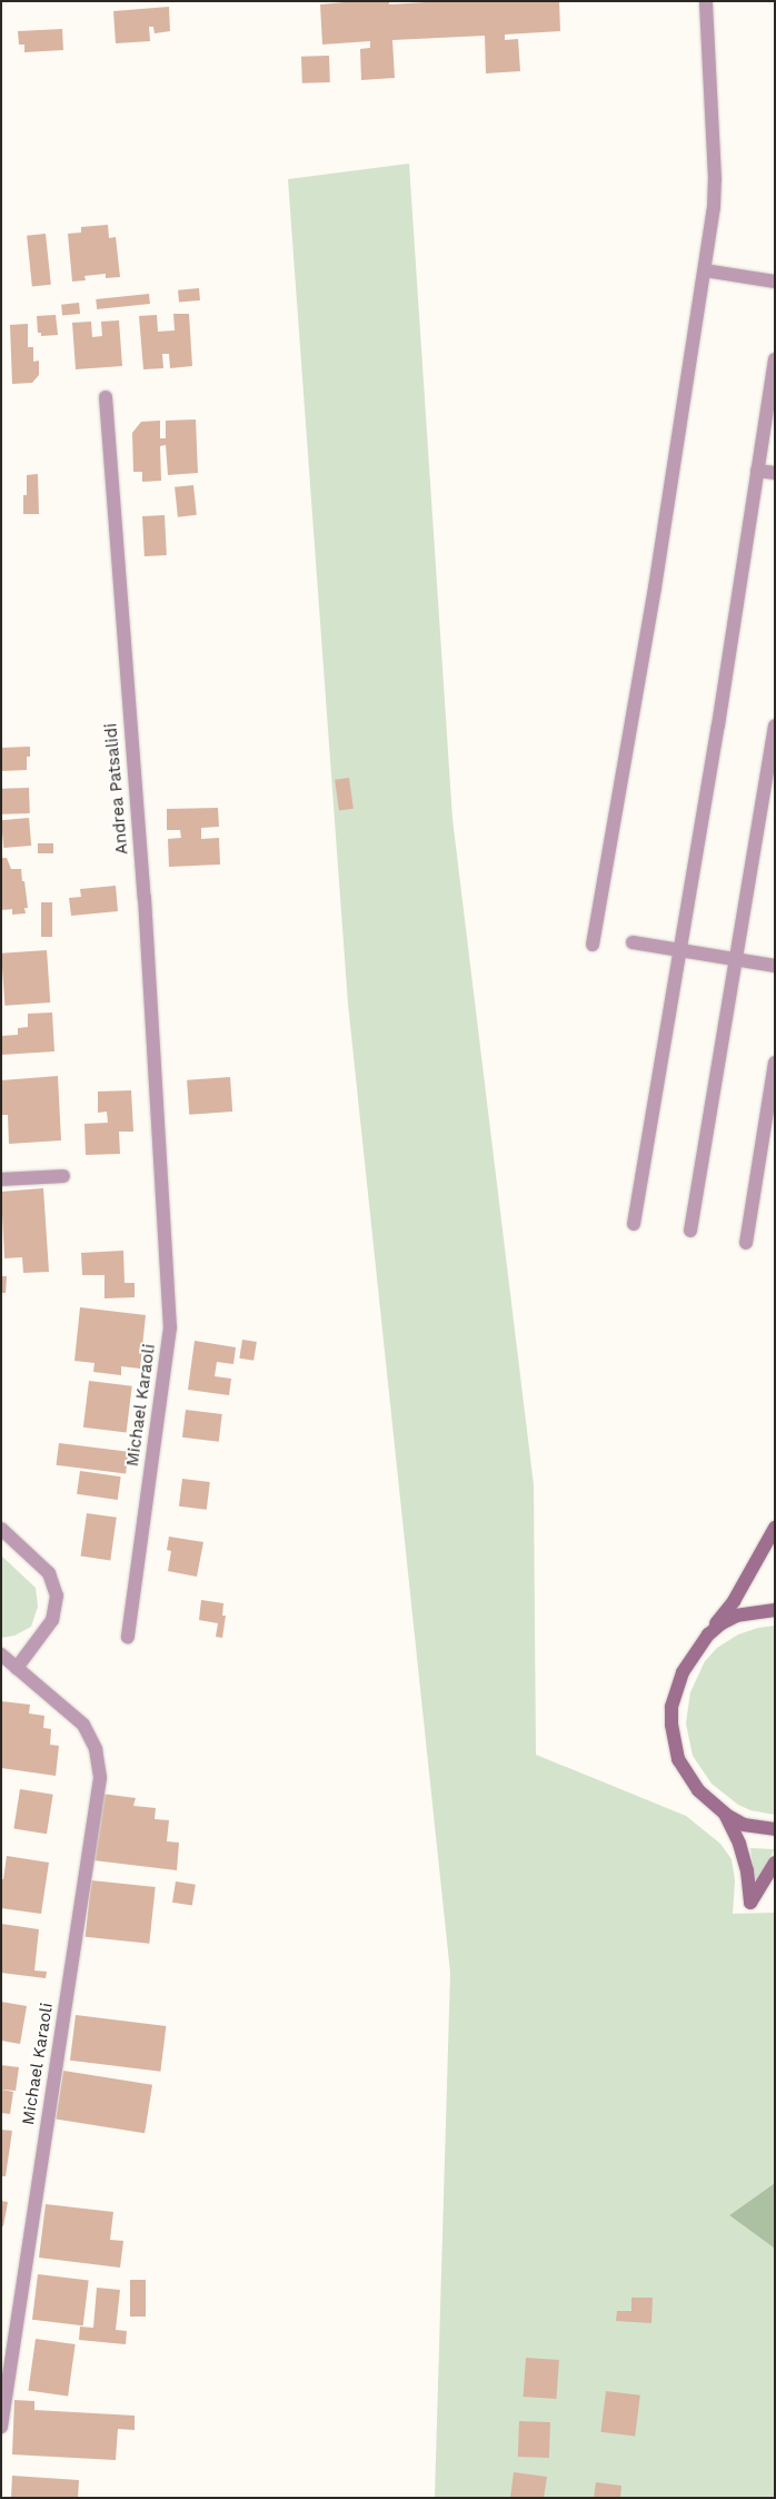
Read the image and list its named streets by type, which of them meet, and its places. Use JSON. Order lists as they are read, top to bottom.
{
  "streets": {
    "street": ["Andrea Patsalidi", "Michael Karaoli"]
  },
  "crossings": [
    ["Andrea Patsalidi", "Michael Karaoli"]
  ]
}
